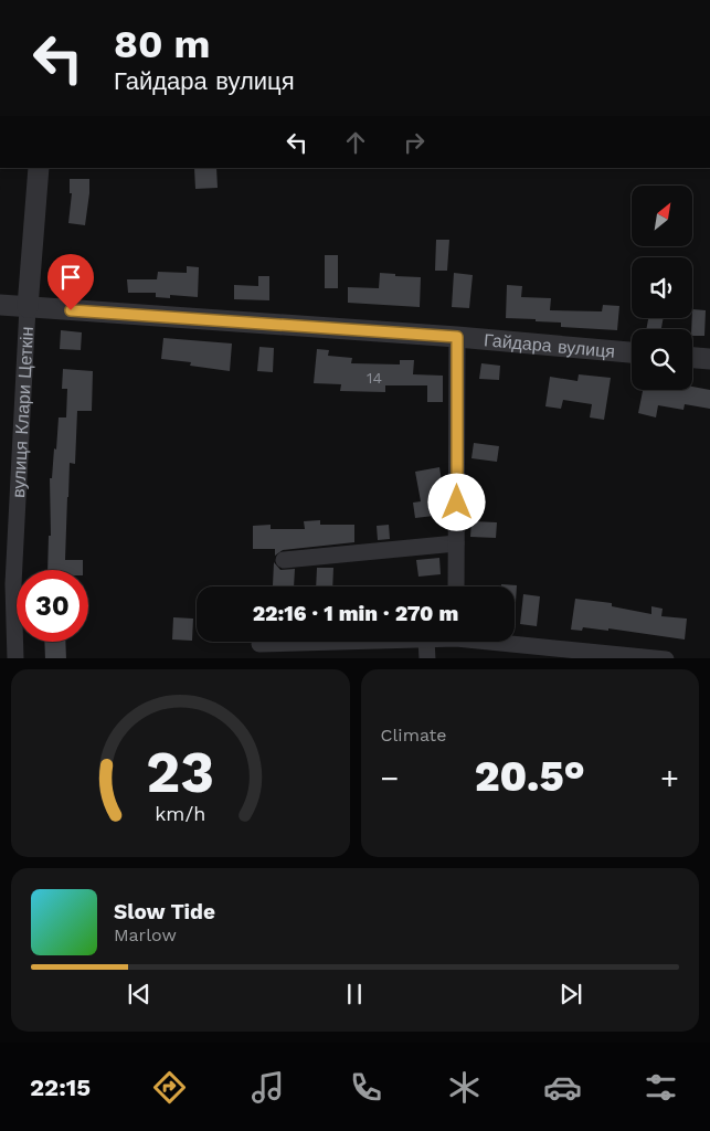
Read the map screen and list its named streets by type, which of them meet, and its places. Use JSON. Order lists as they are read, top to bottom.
{
  "streets": {
    "street": ["Гайдара вулиця", "вулиця Клари Цеткін"]
  },
  "crossings": [
    ["Гайдара вулиця", "вулиця Клари Цеткін"]
  ],
  "house_numbers": ["14"],
  "north": "top right",
  "page": {
    "turn": ["80 m", "Гайдара вулиця"],
    "limit": "30",
    "trip": "22:16 · 1 min · 270 m",
    "tile": "Climate",
    "heat": ["−", "20.5°", "+"],
    "song": ["Slow Tide", "Marlow"],
    "tabs": "22:15",
    "gauge": ["23", "km/h"]
  }
}
